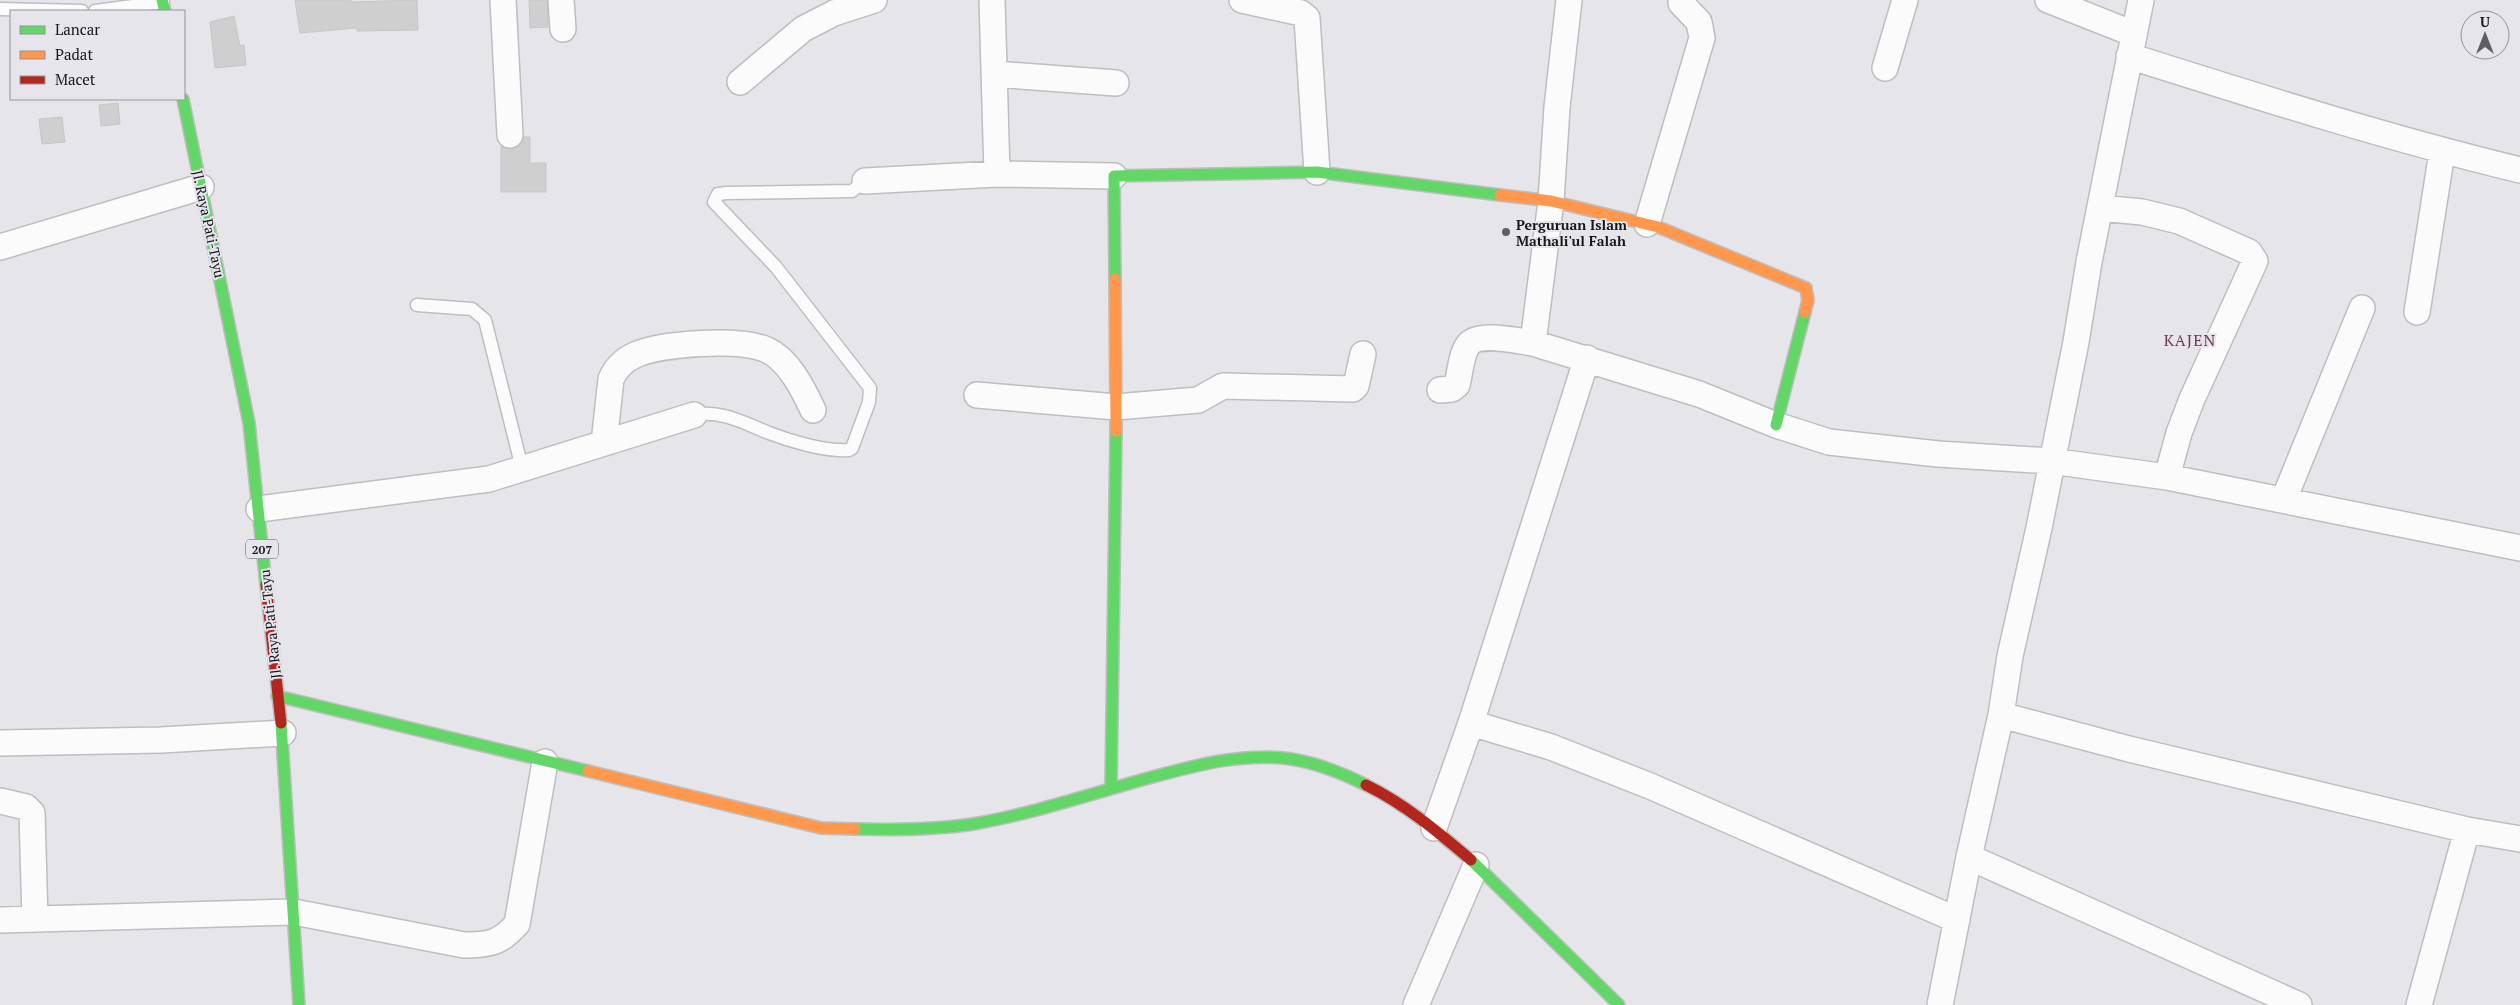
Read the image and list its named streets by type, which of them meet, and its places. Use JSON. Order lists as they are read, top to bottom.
{
  "streets": {
    "street": ["Jl. Raya Pati-Tayu", "207"]
  },
  "districts": ["KAJEN"],
  "places": ["Perguruan Islam Mathali'ul Falah"],
  "legend": ["Lancar", "Padat", "Macet"],
  "north": "top"
}
